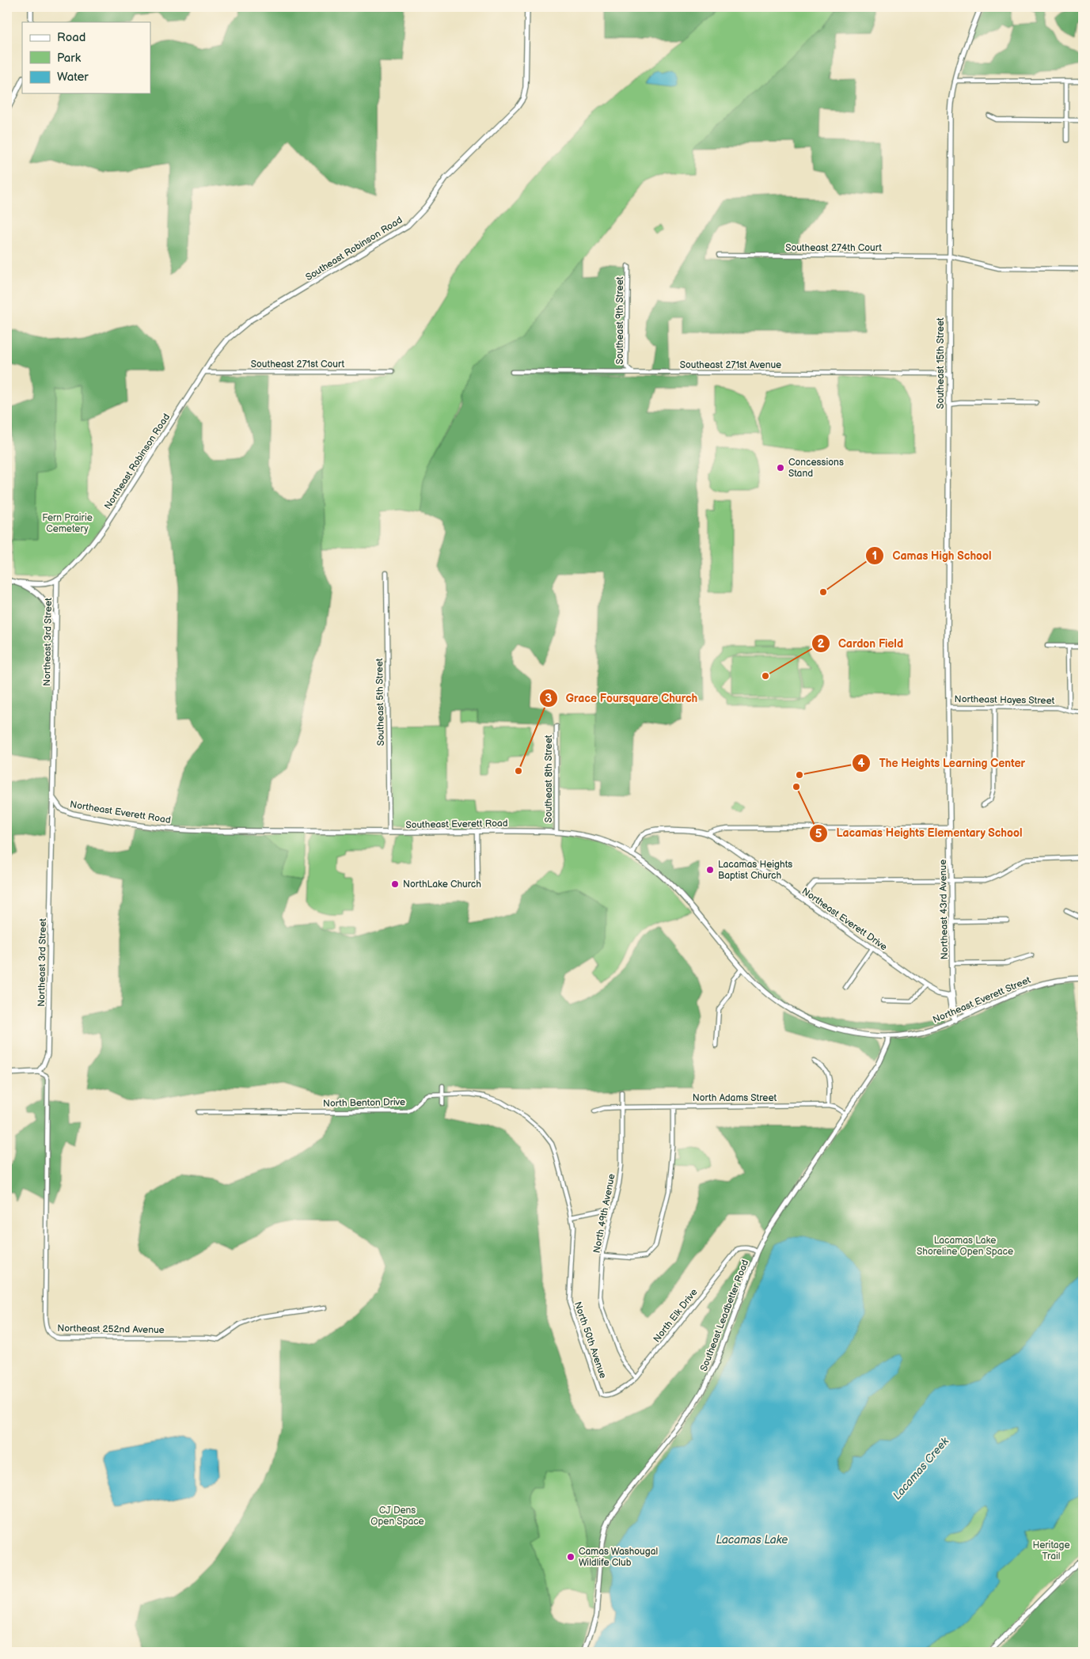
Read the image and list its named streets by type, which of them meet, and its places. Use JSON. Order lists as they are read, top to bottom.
{
  "streets": {
    "street": [
      "Southeast 274th Court",
      "Southeast Robinson Road",
      "Southeast 9th Street",
      "Southeast 15th Street",
      "Southeast 271st Court",
      "Southeast 271st Avenue",
      "Northeast Robinson Road",
      "Northeast 3rd Street",
      "Northeast Hayes Street",
      "Southeast 5th Street",
      "Southeast 8th Street",
      "Northeast Everett Road",
      "Southeast Everett Road",
      "Northeast 43rd Avenue",
      "Northeast Everett Drive",
      "Northeast Everett Street",
      "North Adams Street",
      "North Benton Drive",
      "North 49th Avenue",
      "North Elk Drive",
      "Southeast Leadbetter Road",
      "Northeast 252nd Avenue",
      "North 50th Avenue"
    ]
  },
  "crossings": [
    ["Southeast 274th Court", "Southeast 15th Street"],
    ["Southeast Robinson Road", "Southeast 271st Court"],
    ["Southeast Robinson Road", "Northeast Robinson Road"],
    ["Southeast 9th Street", "Southeast 271st Avenue"],
    ["Southeast 15th Street", "Southeast 271st Avenue"],
    ["Southeast 15th Street", "Northeast 43rd Avenue"],
    ["Southeast 271st Court", "Northeast Robinson Road"],
    ["Northeast Robinson Road", "Northeast 3rd Street"],
    ["Northeast 3rd Street", "Northeast Everett Road"],
    ["Northeast 3rd Street", "Northeast 252nd Avenue"],
    ["Northeast Hayes Street", "Northeast 43rd Avenue"],
    ["Southeast 5th Street", "Southeast Everett Road"],
    ["Southeast 8th Street", "Southeast Everett Road"],
    ["Northeast Everett Road", "Southeast Everett Road"],
    ["Southeast Everett Road", "Northeast Everett Drive"],
    ["Southeast Everett Road", "Northeast Everett Street"],
    ["Northeast 43rd Avenue", "Northeast Everett Drive"],
    ["Northeast 43rd Avenue", "Northeast Everett Street"],
    ["Northeast Everett Street", "Southeast Leadbetter Road"],
    ["North Adams Street", "North 49th Avenue"],
    ["North Adams Street", "Southeast Leadbetter Road"],
    ["North Benton Drive", "North 50th Avenue"],
    ["North 49th Avenue", "North Elk Drive"],
    ["North Elk Drive", "Southeast Leadbetter Road"],
    ["North Elk Drive", "North 50th Avenue"]
  ],
  "water": ["Lacamas Creek", "Lacamas Lake"],
  "parks": [
    "Fern Prairie Cemetery",
    "Lacamas Lake Shoreline Open Space",
    "CJ Dens Open Space",
    "Heritage Trail"
  ],
  "places": [
    "Concessions Stand",
    "Camas High School",
    "Cardon Field",
    "Grace Foursquare Church",
    "The Heights Learning Center",
    "Lacamas Heights Elementary School",
    "Lacamas Heights Baptist Church",
    "NorthLake Church",
    "Camas Washougal Wildlife Club"
  ],
  "legend": ["Road", "Park", "Water"]
}
